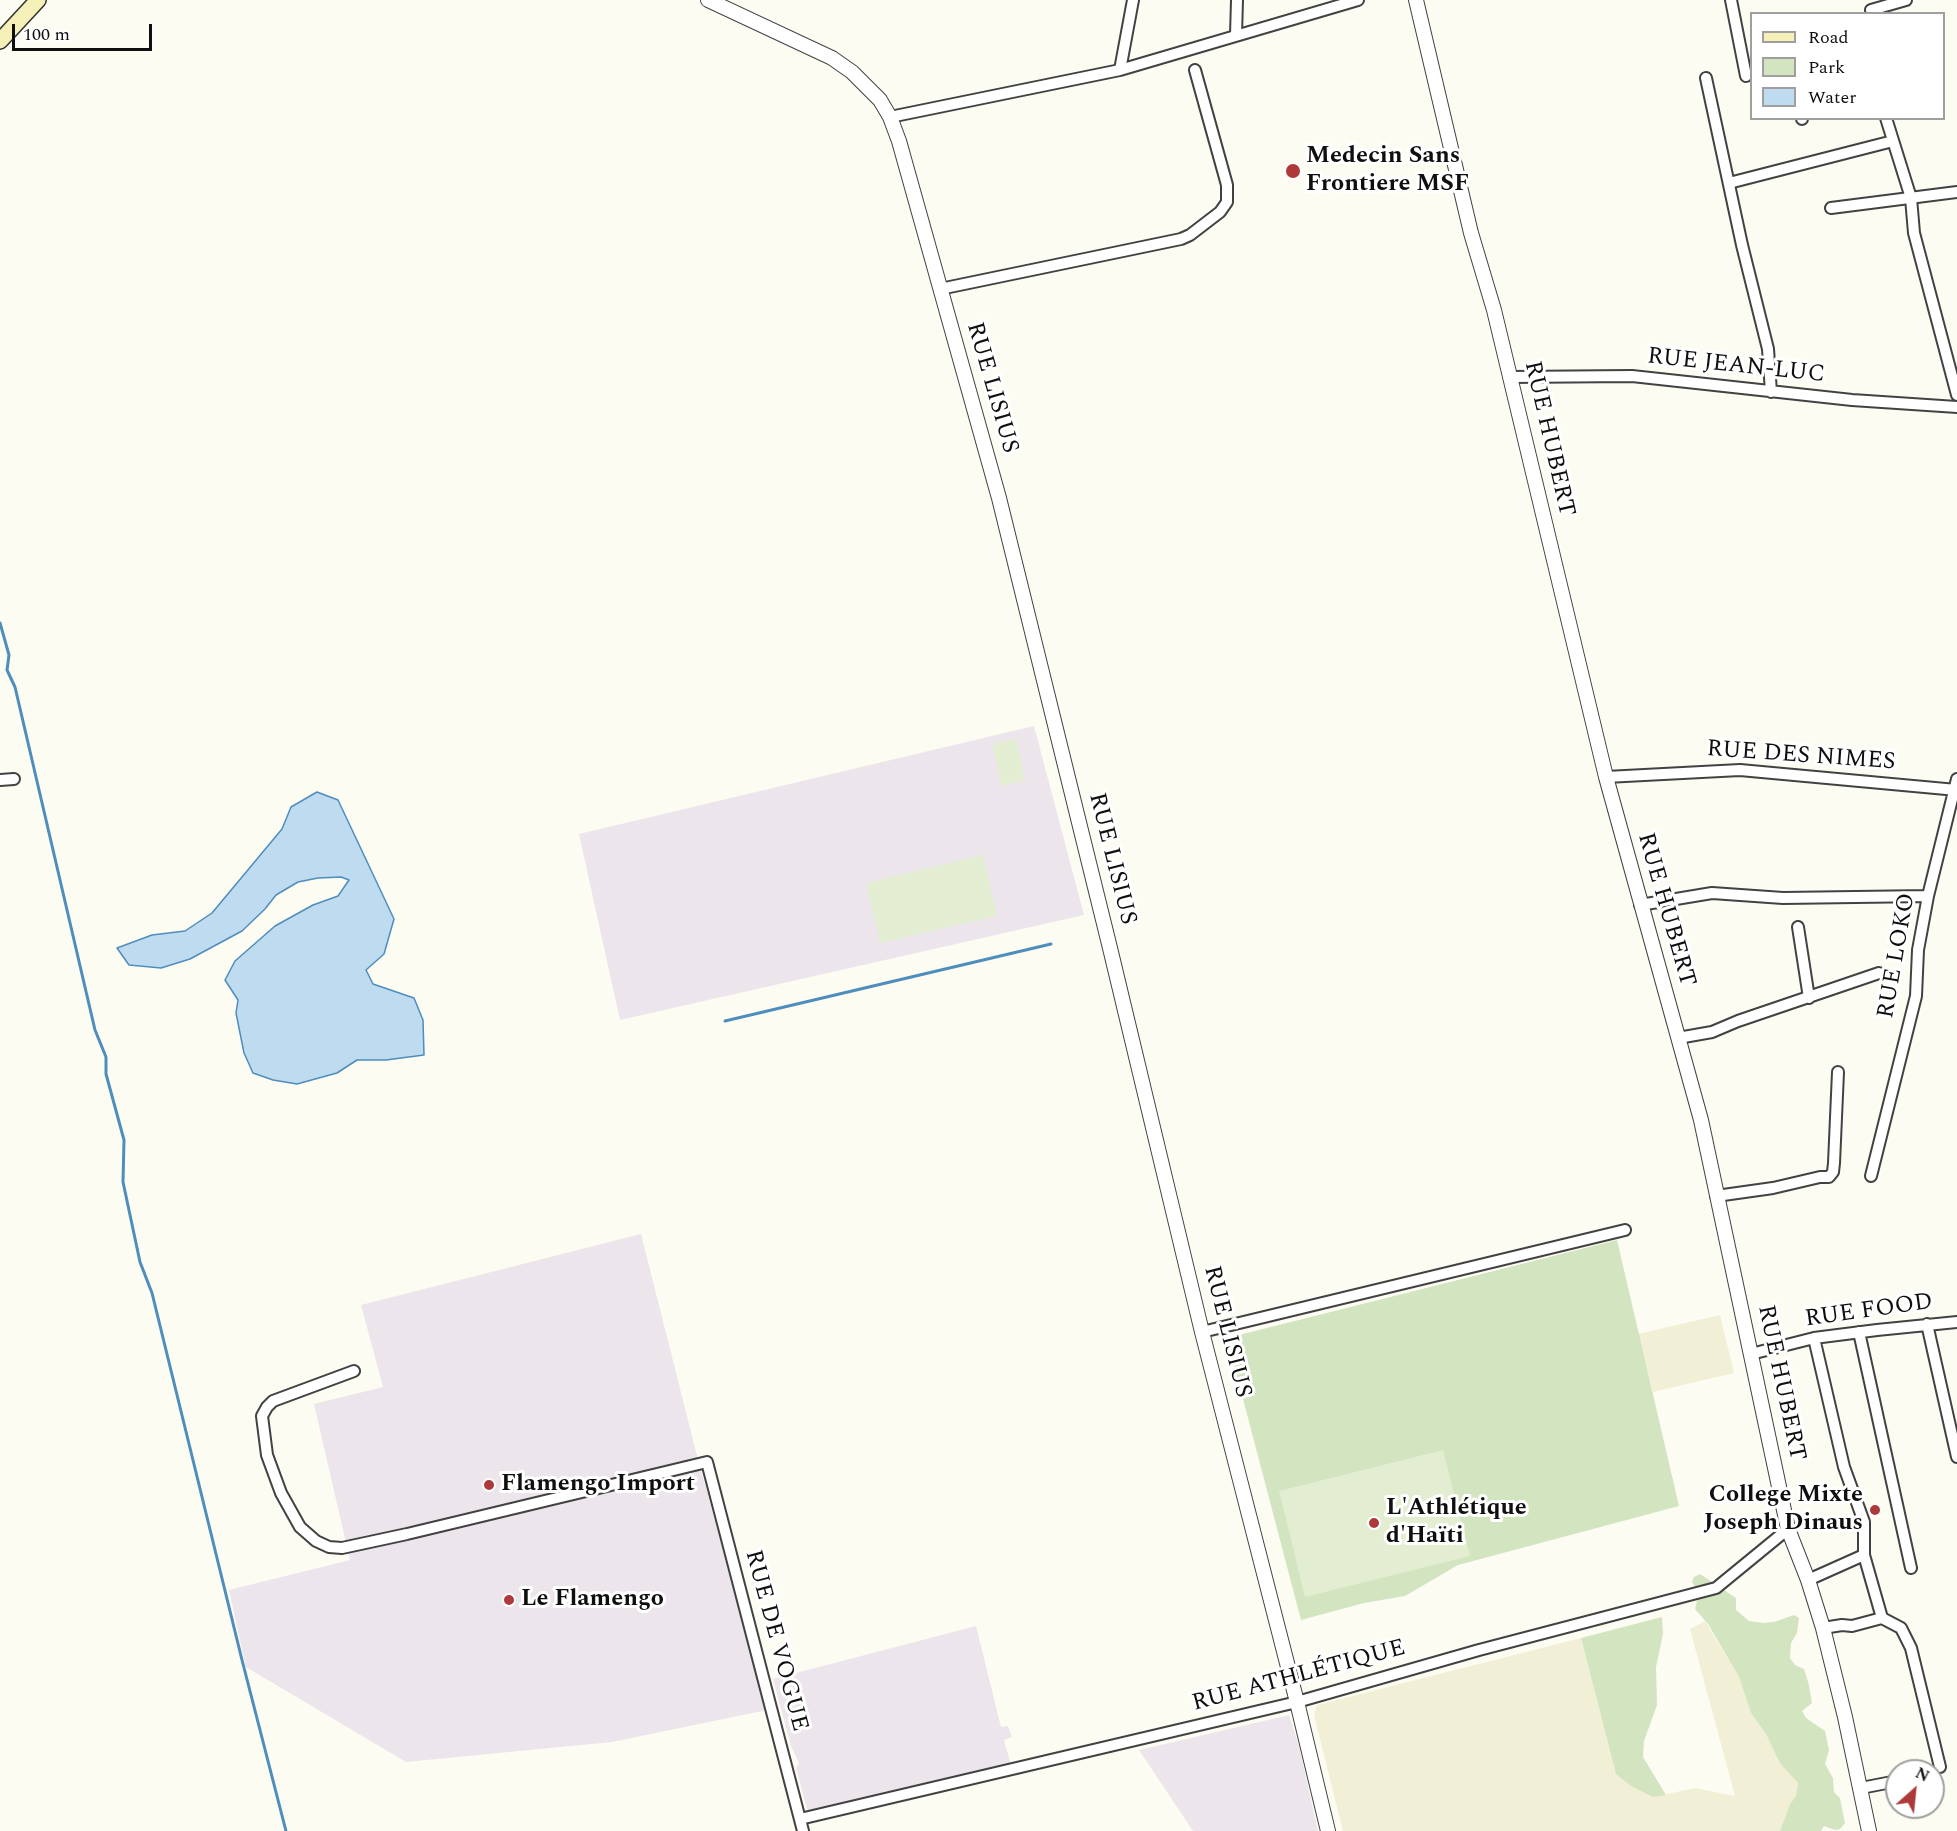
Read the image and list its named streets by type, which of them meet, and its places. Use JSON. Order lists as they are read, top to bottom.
{
  "streets": {
    "street": [
      "RUE JEAN-LUC",
      "RUE LISIUS",
      "RUE HUBERT",
      "RUE DES NIMES",
      "RUE LOKO",
      "RUE FOOD",
      "RUE DE VOGUE",
      "RUE ATHLÉTIQUE"
    ]
  },
  "crossings": [
    ["RUE JEAN-LUC", "RUE HUBERT"],
    ["RUE LISIUS", "RUE ATHLÉTIQUE"],
    ["RUE HUBERT", "RUE DES NIMES"],
    ["RUE HUBERT", "RUE FOOD"],
    ["RUE HUBERT", "RUE ATHLÉTIQUE"],
    ["RUE DES NIMES", "RUE LOKO"],
    ["RUE DE VOGUE", "RUE ATHLÉTIQUE"]
  ],
  "places": [
    "Medecin Sans Frontiere MSF",
    "Flamengo Import",
    "College Mixte Joseph Dinaus",
    "L'Athlétique d'Haïti",
    "Le Flamengo"
  ],
  "legend": ["Road", "Park", "Water"],
  "scale_bar": "100 m",
  "north": "top right"
}
